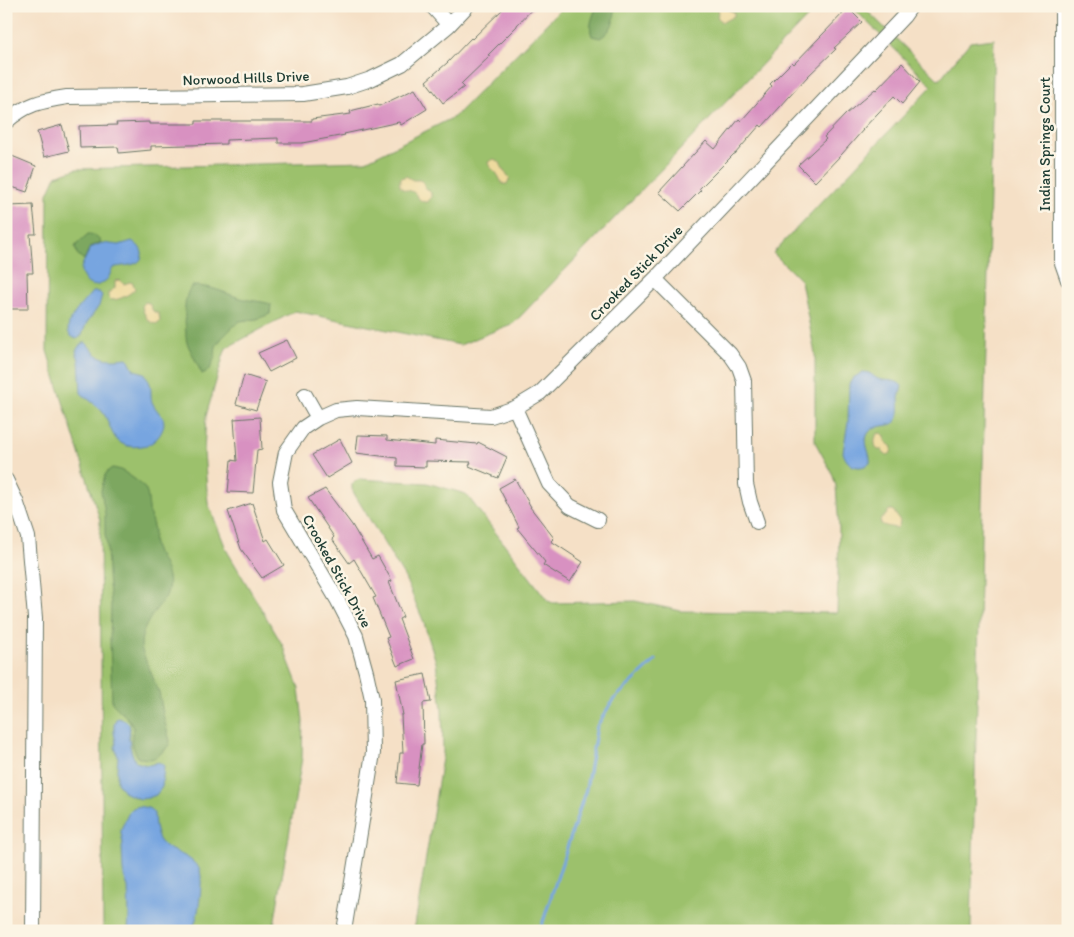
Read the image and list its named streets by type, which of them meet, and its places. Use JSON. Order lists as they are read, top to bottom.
{
  "streets": {
    "street": ["Norwood Hills Drive", "Indian Springs Court", "Crooked Stick Drive"]
  }
}
